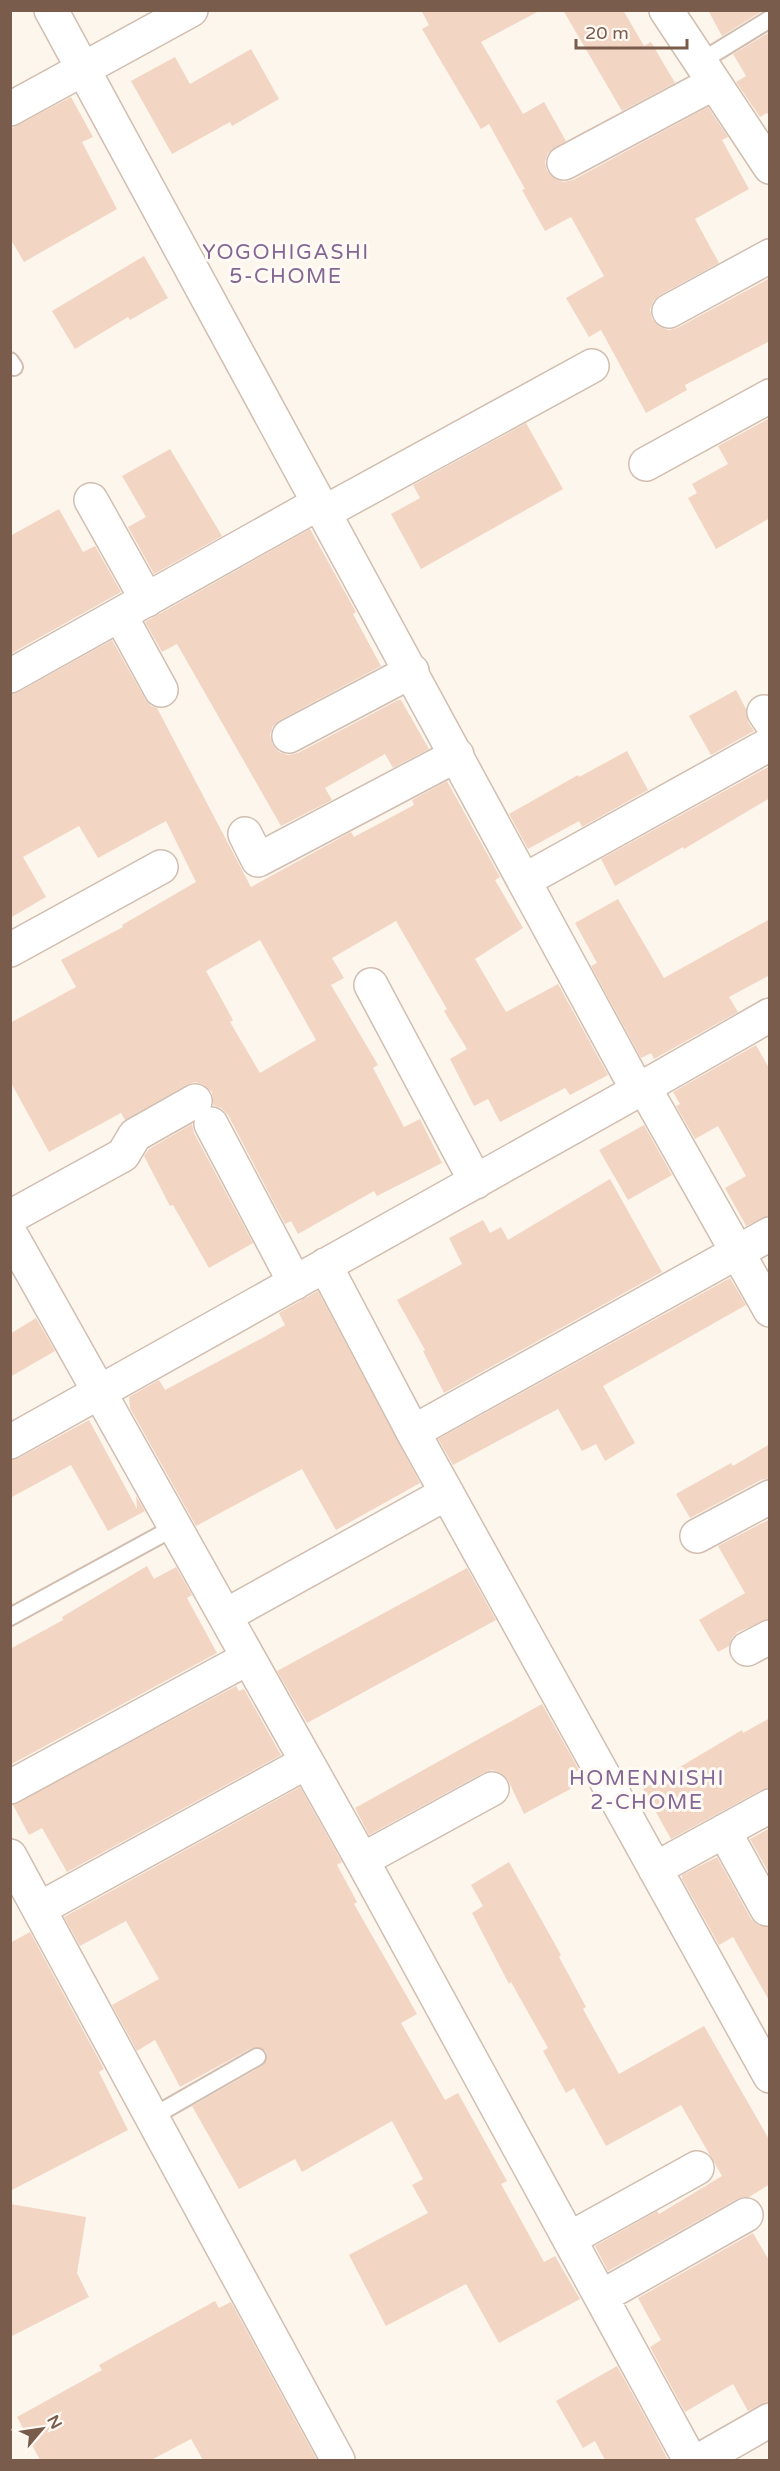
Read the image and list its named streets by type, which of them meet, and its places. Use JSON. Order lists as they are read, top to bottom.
{
  "districts": ["YOGOHIGASHI 5-CHOME", "HOMENNISHI 2-CHOME"],
  "scale_bar": "20 m",
  "north": "top right"
}
